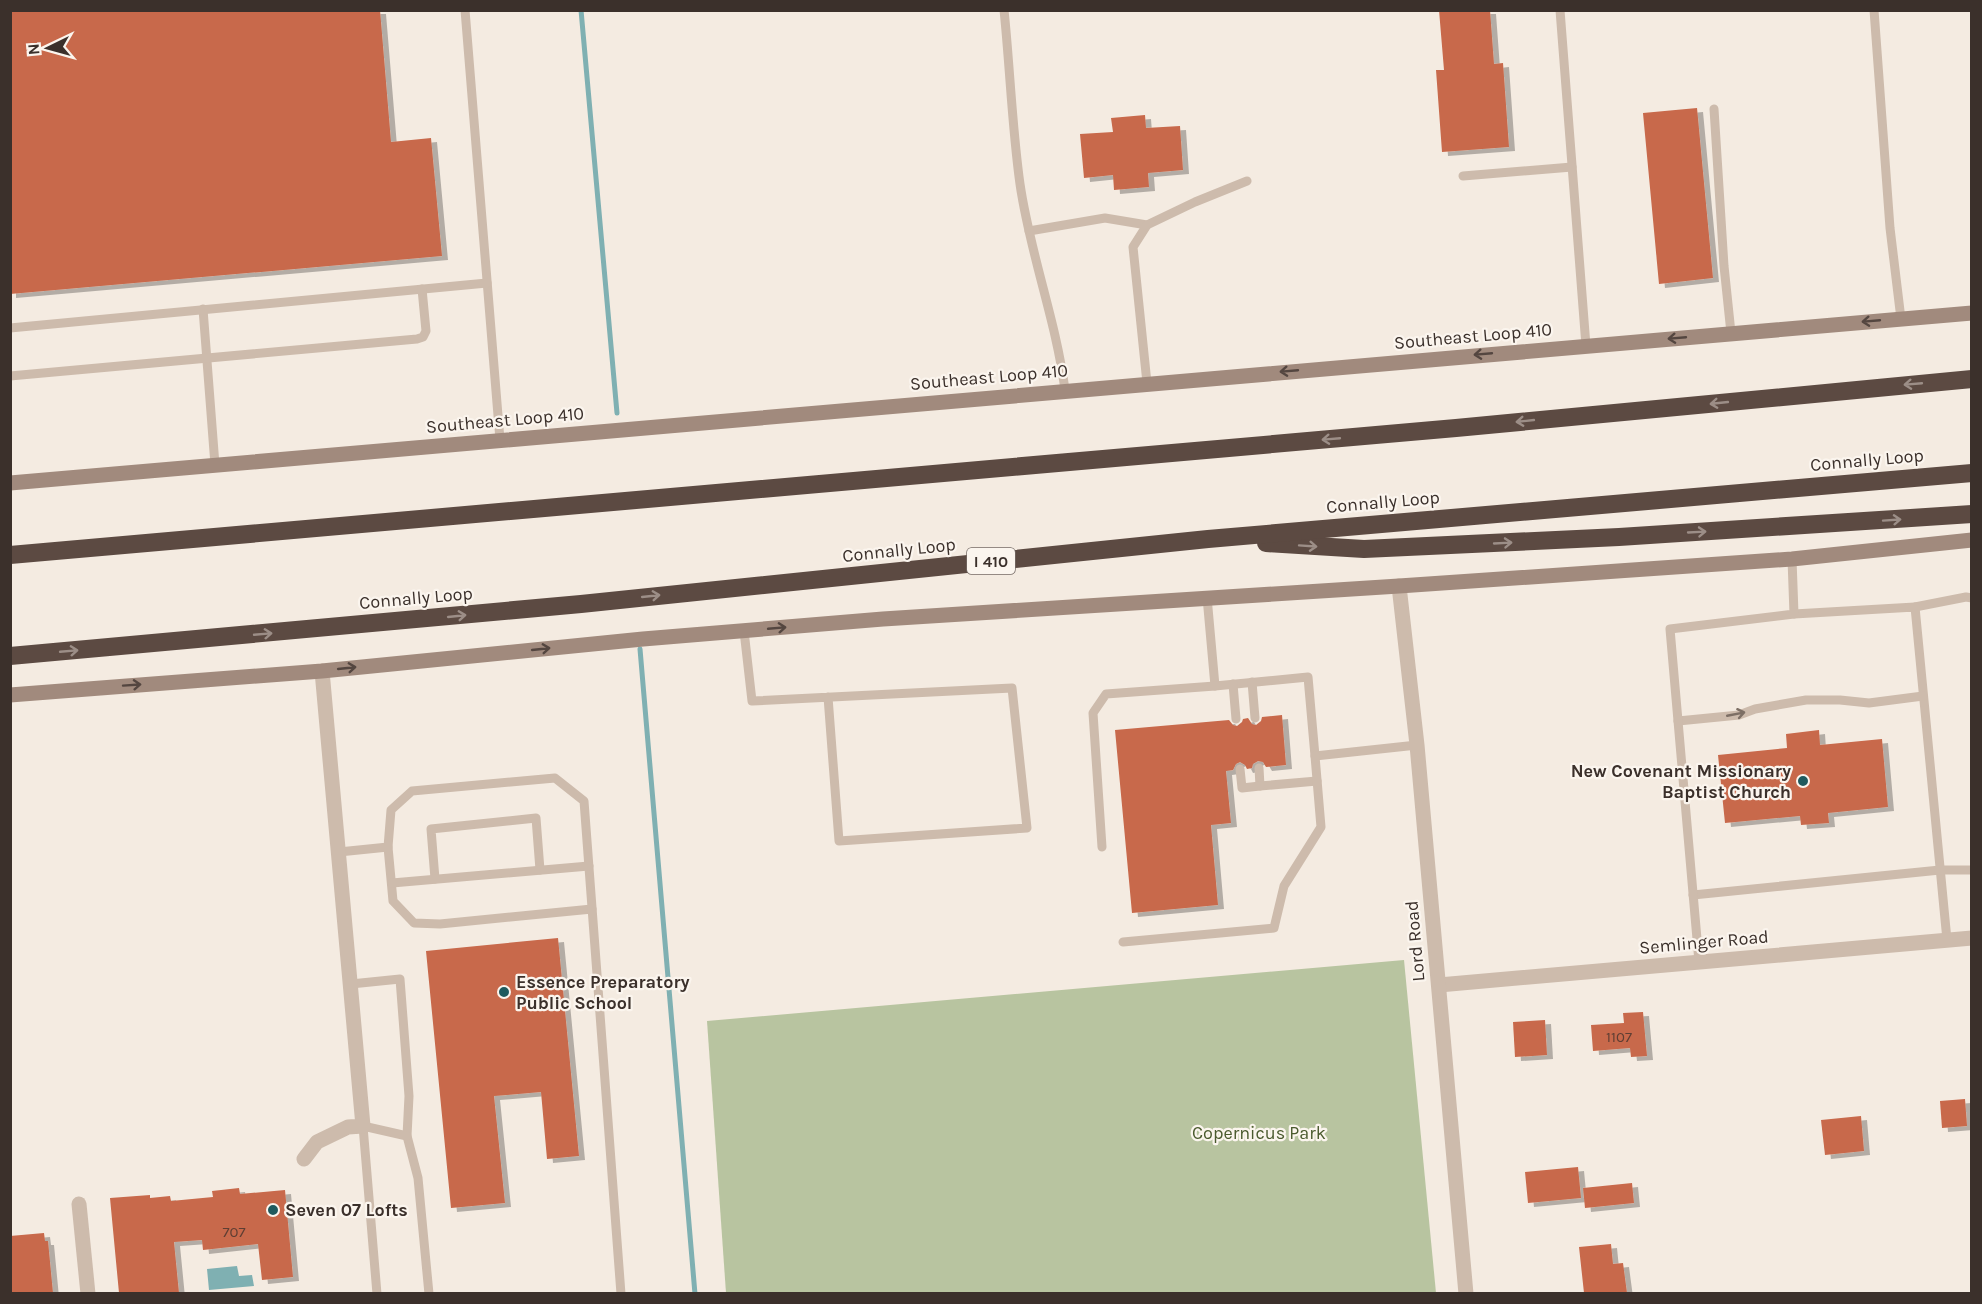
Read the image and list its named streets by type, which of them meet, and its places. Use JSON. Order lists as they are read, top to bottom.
{
  "streets": {
    "highway": ["Connally Loop", "I 410"],
    "main road": ["Southeast Loop 410"],
    "street": ["Lord Road", "Semlinger Road"]
  },
  "crossings": [
    ["Lord Road", "Semlinger Road"]
  ],
  "one_way": ["Southeast Loop 410"],
  "parks": ["Copernicus Park"],
  "places": ["New Covenant Missionary Baptist Church", "Essence Preparatory Public School", "Seven 07 Lofts"],
  "house_numbers": ["1107", "707"],
  "north": "left"
}
